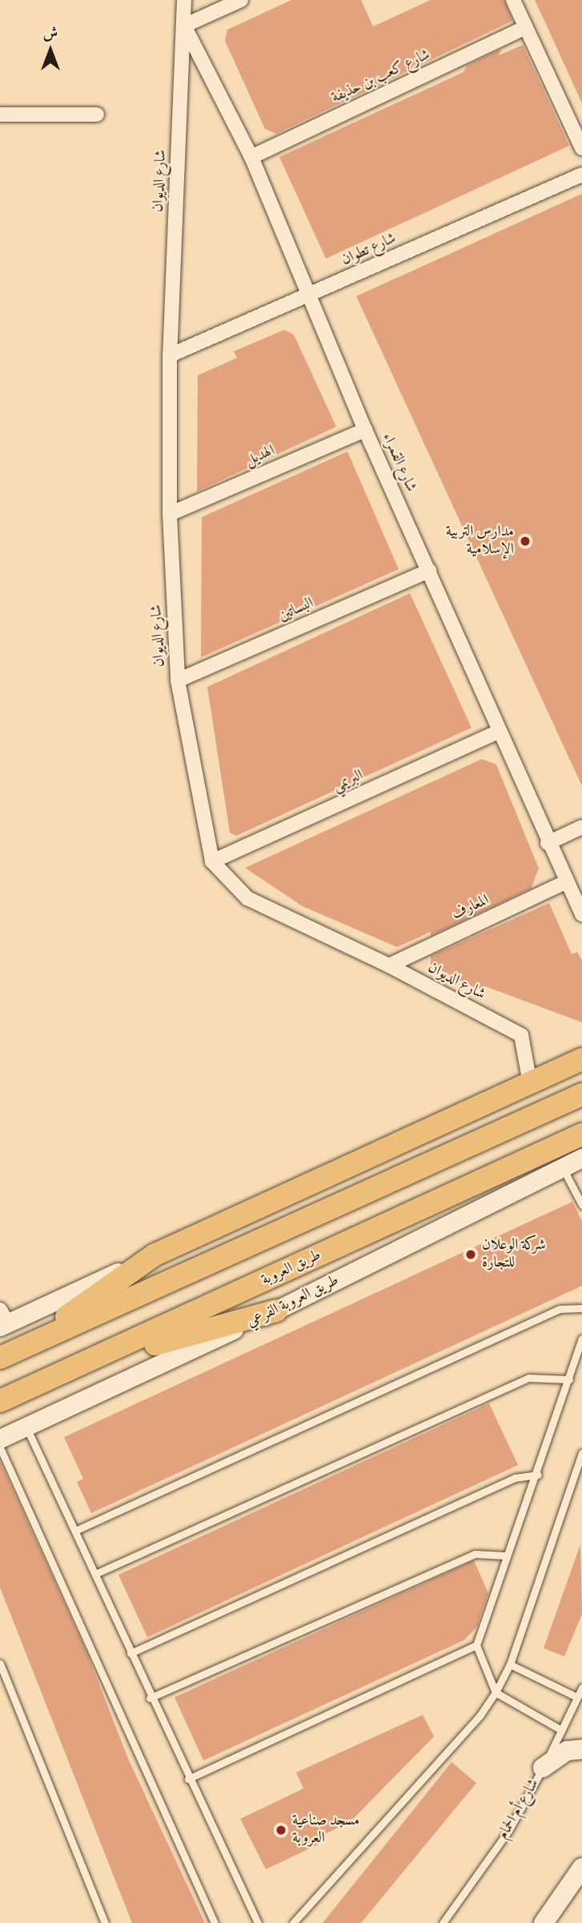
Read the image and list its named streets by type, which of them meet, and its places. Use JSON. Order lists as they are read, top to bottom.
{
  "streets": {
    "main road": ["طريق العروبة"],
    "street": [
      "شارع كعب بن حذيفة",
      "شارع الديوان",
      "شارع تطوان",
      "الهديل",
      "شارع القمراء",
      "البساتين",
      "البريمي",
      "المعارف",
      "طريق العروبة الفرعي"
    ],
    "lane": ["شارع أم الحمام"]
  },
  "crossings": [
    ["شارع كعب بن حذيفة", "شارع القمراء"],
    ["شارع الديوان", "شارع تطوان"],
    ["شارع الديوان", "الهديل"],
    ["شارع الديوان", "شارع القمراء"],
    ["شارع الديوان", "البساتين"],
    ["شارع الديوان", "البريمي"],
    ["شارع الديوان", "المعارف"],
    ["شارع تطوان", "شارع القمراء"],
    ["الهديل", "شارع القمراء"],
    ["شارع القمراء", "البساتين"],
    ["شارع القمراء", "البريمي"],
    ["شارع القمراء", "المعارف"]
  ],
  "places": ["مدارس التربية الإسلامية", "شركة الوعلان للتجارة", "مسجد صناعية العروبة"],
  "north": "top"
}
